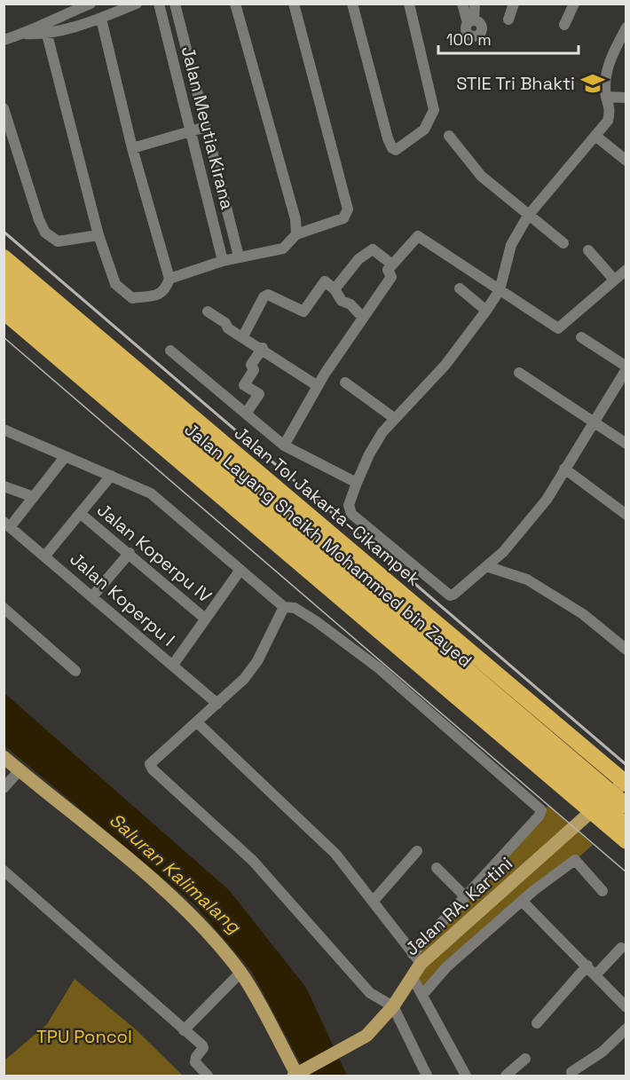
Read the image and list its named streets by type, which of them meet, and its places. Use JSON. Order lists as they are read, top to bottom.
{
  "streets": {
    "highway": ["Jalan Tol Jakarta–Cikampek", "Jalan Layang Sheikh Mohammed bin Zayed"],
    "main road": ["Jalan RA. Kartini"],
    "street": ["Jalan Meutia Kirana", "Jalan Koperpu IV", "Jalan Koperpu I"]
  },
  "crossings": [
    ["Jalan Tol Jakarta–Cikampek", "Jalan RA. Kartini"]
  ],
  "water": ["Saluran Kalimalang"],
  "parks": ["TPU Poncol"],
  "places": {
    "school or university": ["STIE Tri Bhakti"]
  },
  "scale_bar": "100 m"
}
